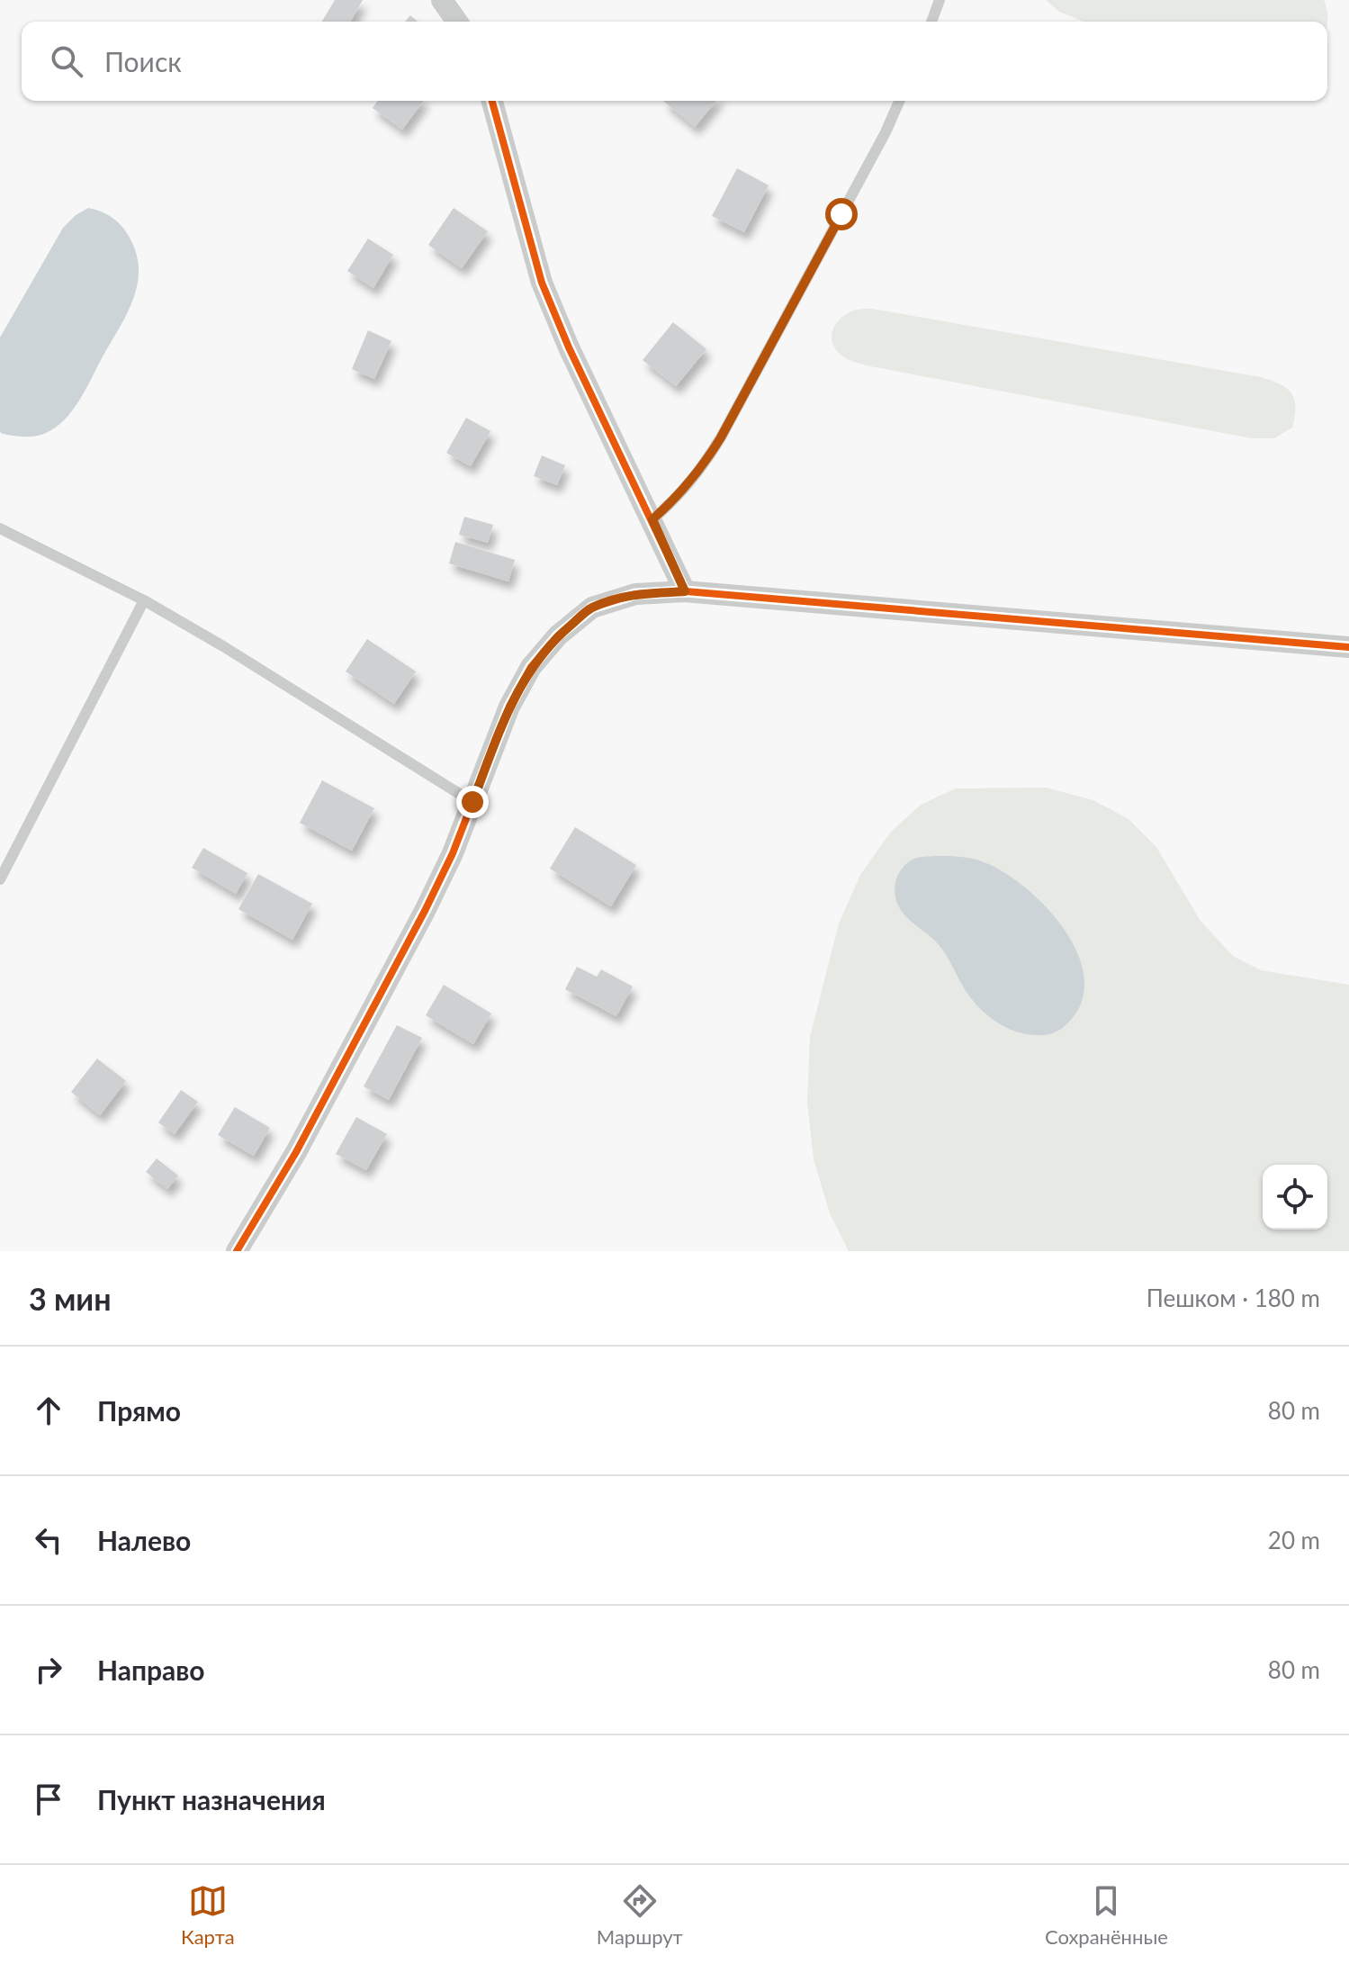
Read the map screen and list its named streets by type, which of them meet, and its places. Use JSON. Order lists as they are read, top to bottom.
{
  "page": {
    "search": "Поиск",
    "heading": ["3 мин", "Пешком · 180 m"],
    "list": [
      ["Прямо", "80 m"],
      ["Налево", "20 m"],
      ["Направо", "80 m"],
      "Пункт назначения"
    ],
    "nav": ["Карта", "Маршрут", "Сохранённые"]
  }
}
